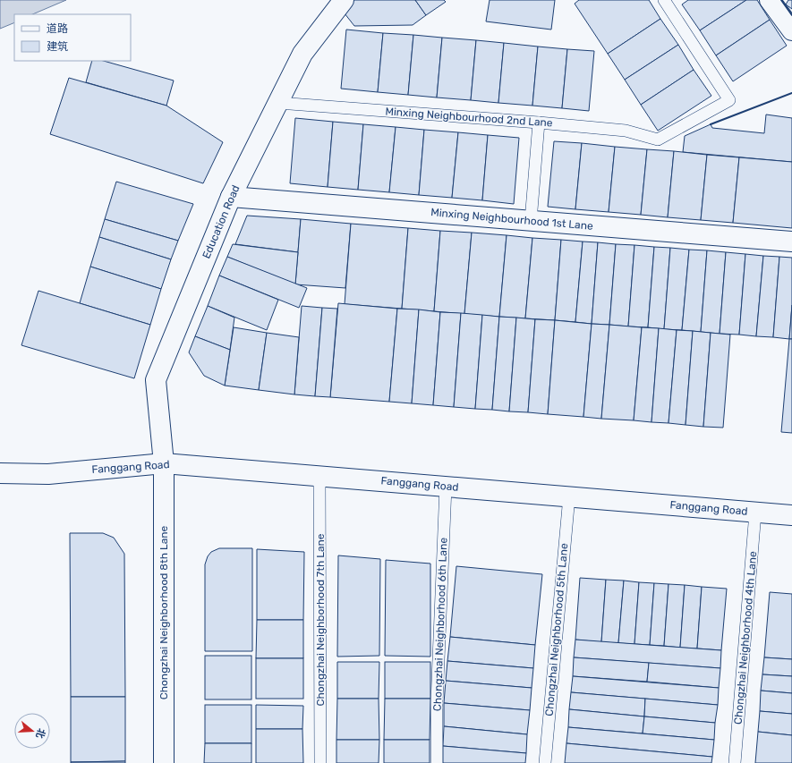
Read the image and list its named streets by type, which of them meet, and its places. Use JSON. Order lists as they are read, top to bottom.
{
  "streets": {
    "street": [
      "Minxing Neighbourhood 1st Lane",
      "Education Road",
      "Fanggang Road",
      "Chongzhai Neighborhood 8th Lane"
    ],
    "lane": [
      "Minxing Neighbourhood 2nd Lane",
      "Chongzhai Neighborhood 7th Lane",
      "Chongzhai Neighborhood 6th Lane",
      "Chongzhai Neighborhood 5th Lane",
      "Chongzhai Neighborhood 4th Lane"
    ]
  },
  "crossings": [
    ["Minxing Neighbourhood 2nd Lane", "Education Road"],
    ["Minxing Neighbourhood 1st Lane", "Education Road"],
    ["Education Road", "Fanggang Road"],
    ["Education Road", "Chongzhai Neighborhood 8th Lane"],
    ["Fanggang Road", "Chongzhai Neighborhood 8th Lane"],
    ["Fanggang Road", "Chongzhai Neighborhood 7th Lane"],
    ["Fanggang Road", "Chongzhai Neighborhood 6th Lane"],
    ["Fanggang Road", "Chongzhai Neighborhood 5th Lane"],
    ["Fanggang Road", "Chongzhai Neighborhood 4th Lane"]
  ],
  "legend": ["道路", "建筑"],
  "north": "right"
}
